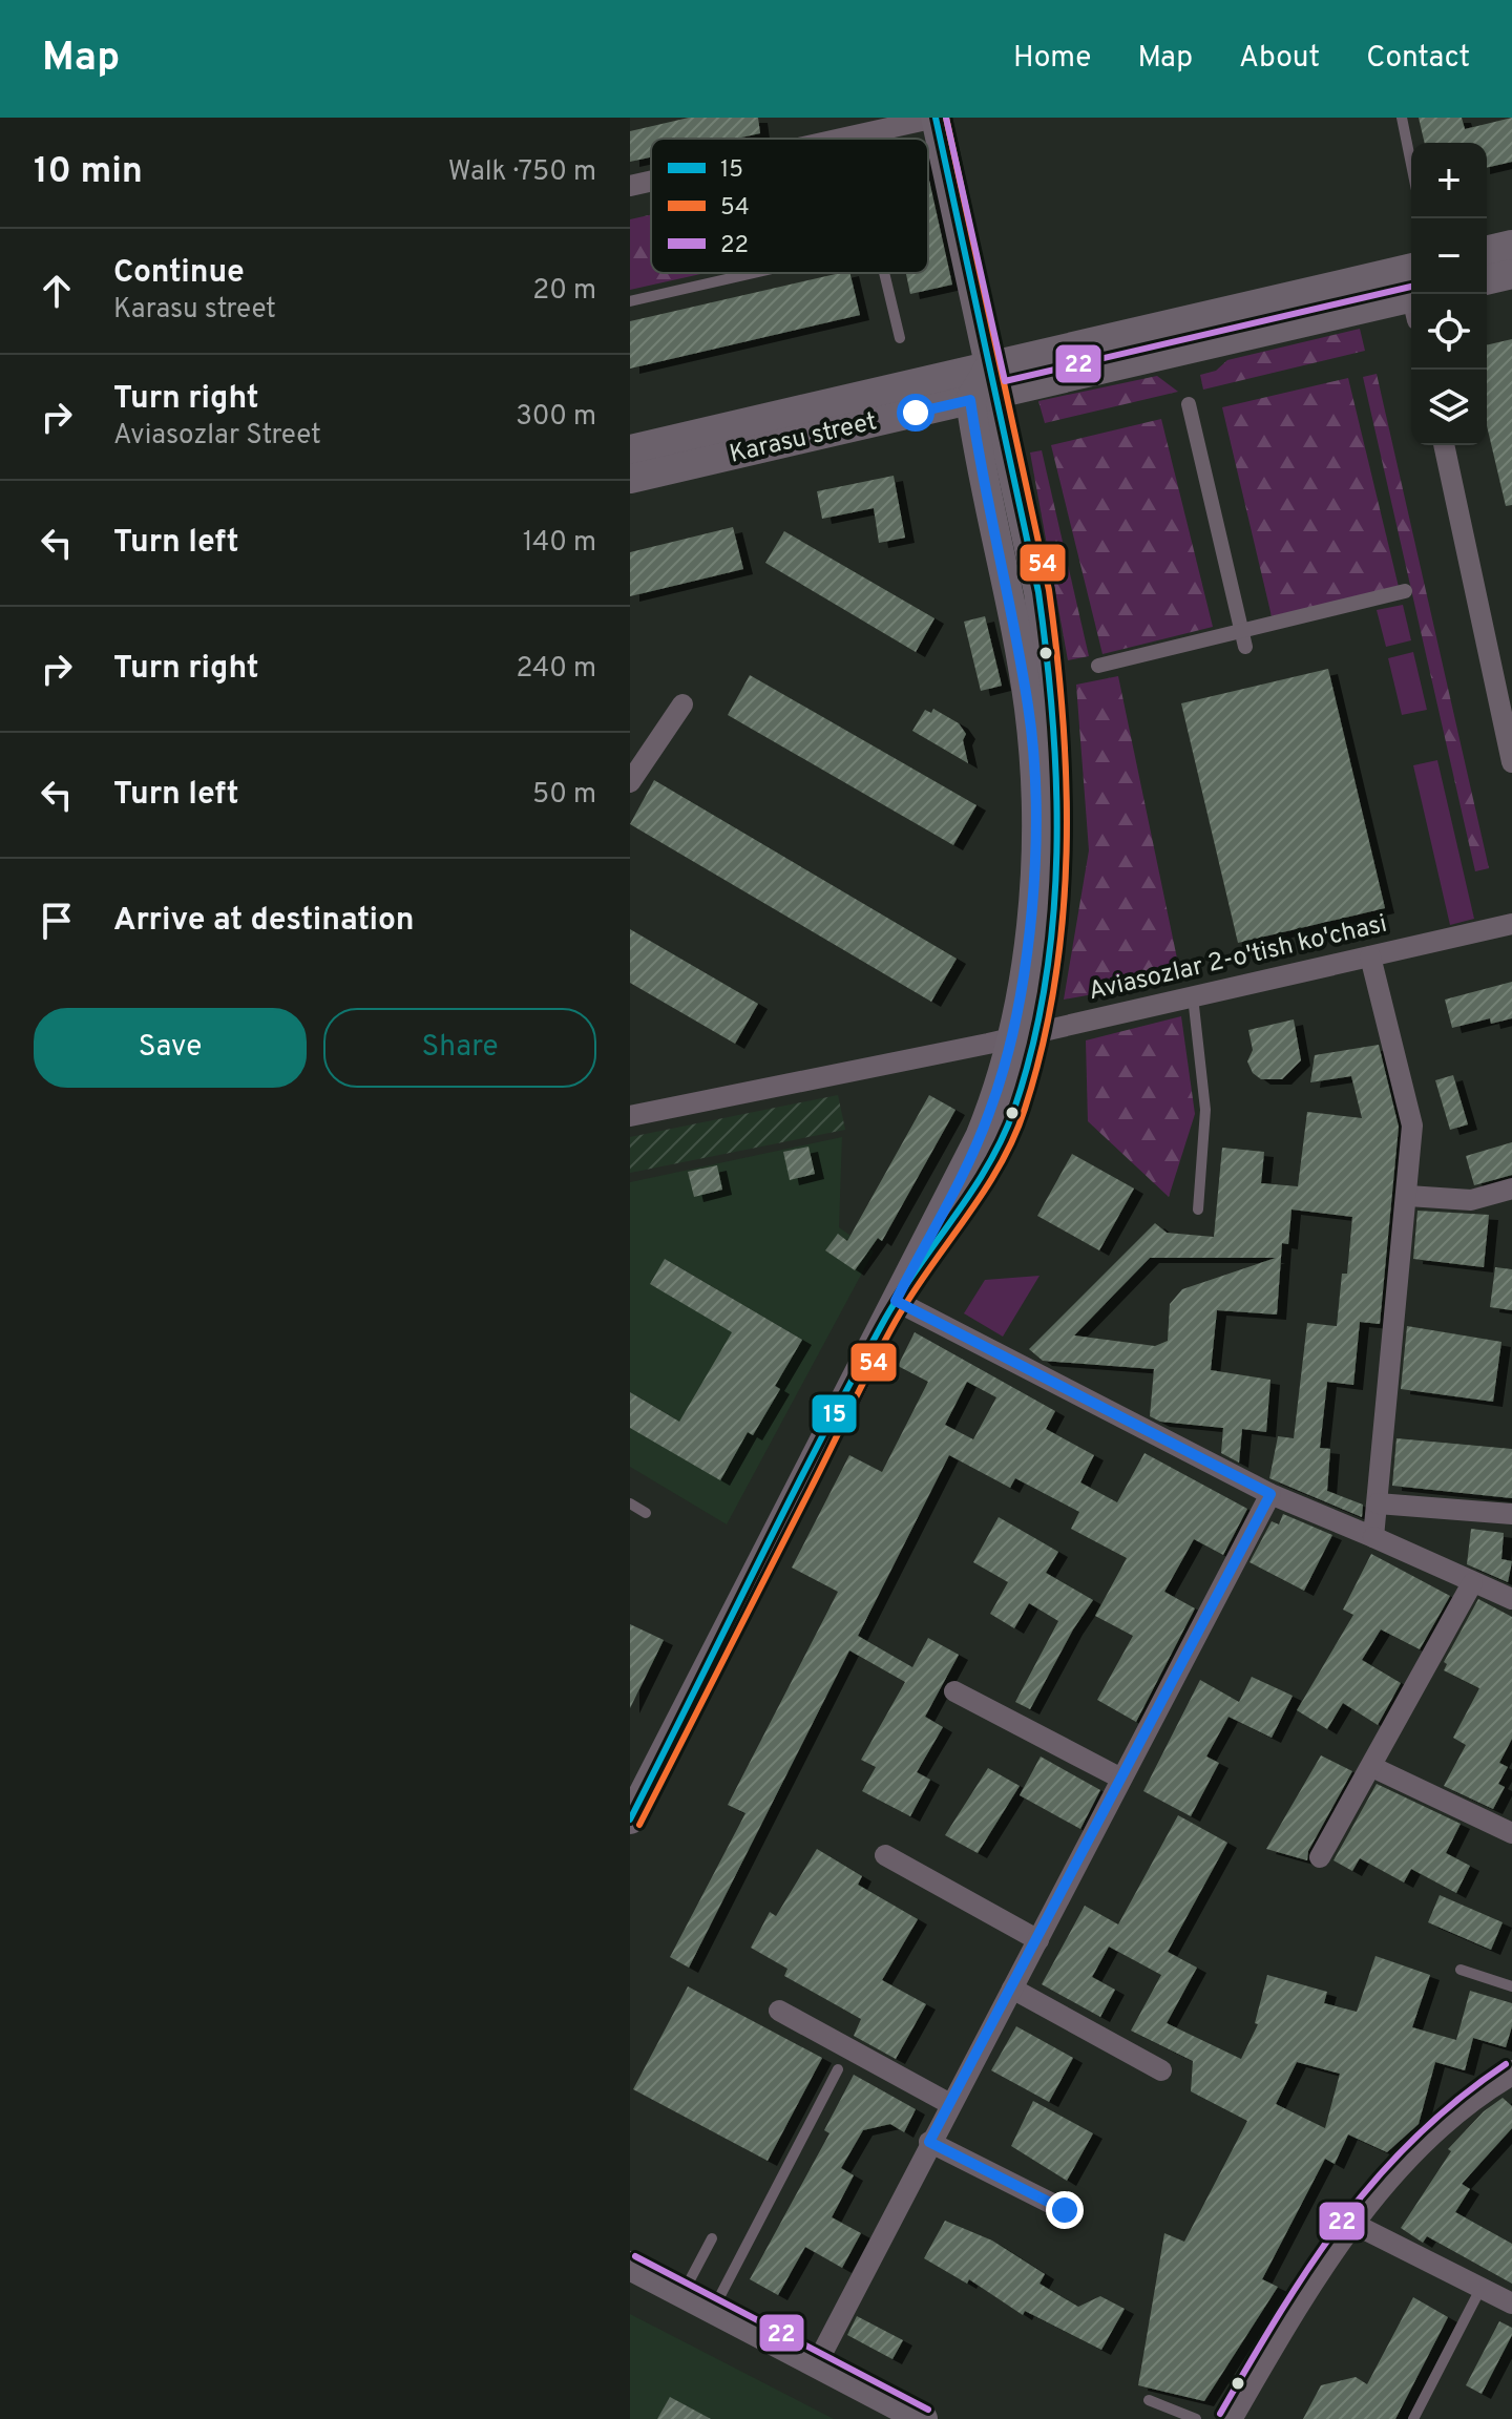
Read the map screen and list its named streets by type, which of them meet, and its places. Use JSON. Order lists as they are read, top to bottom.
{
  "streets": {
    "main road": ["Karasu street"],
    "street": ["Aviasozlar 2-o'tish ko'chasi"]
  },
  "lines": ["transit line 15", "transit line 54", "transit line 22"],
  "legend": ["15", "54", "22"],
  "page": {
    "header": "Map",
    "nav": [
      "Home",
      "Map",
      "About",
      "Contact"
    ],
    "heading": ["10 min", "Walk · 750 m"],
    "map_buttons": ["+", "−"],
    "list": [
      ["Continue", "Karasu street", "20 m"],
      ["Turn right", "Aviasozlar Street", "300 m"],
      ["Turn left", "140 m"],
      ["Turn right", "240 m"],
      ["Turn left", "50 m"],
      "Arrive at destination"
    ],
    "buttons": ["Save", "Share"]
  }
}
